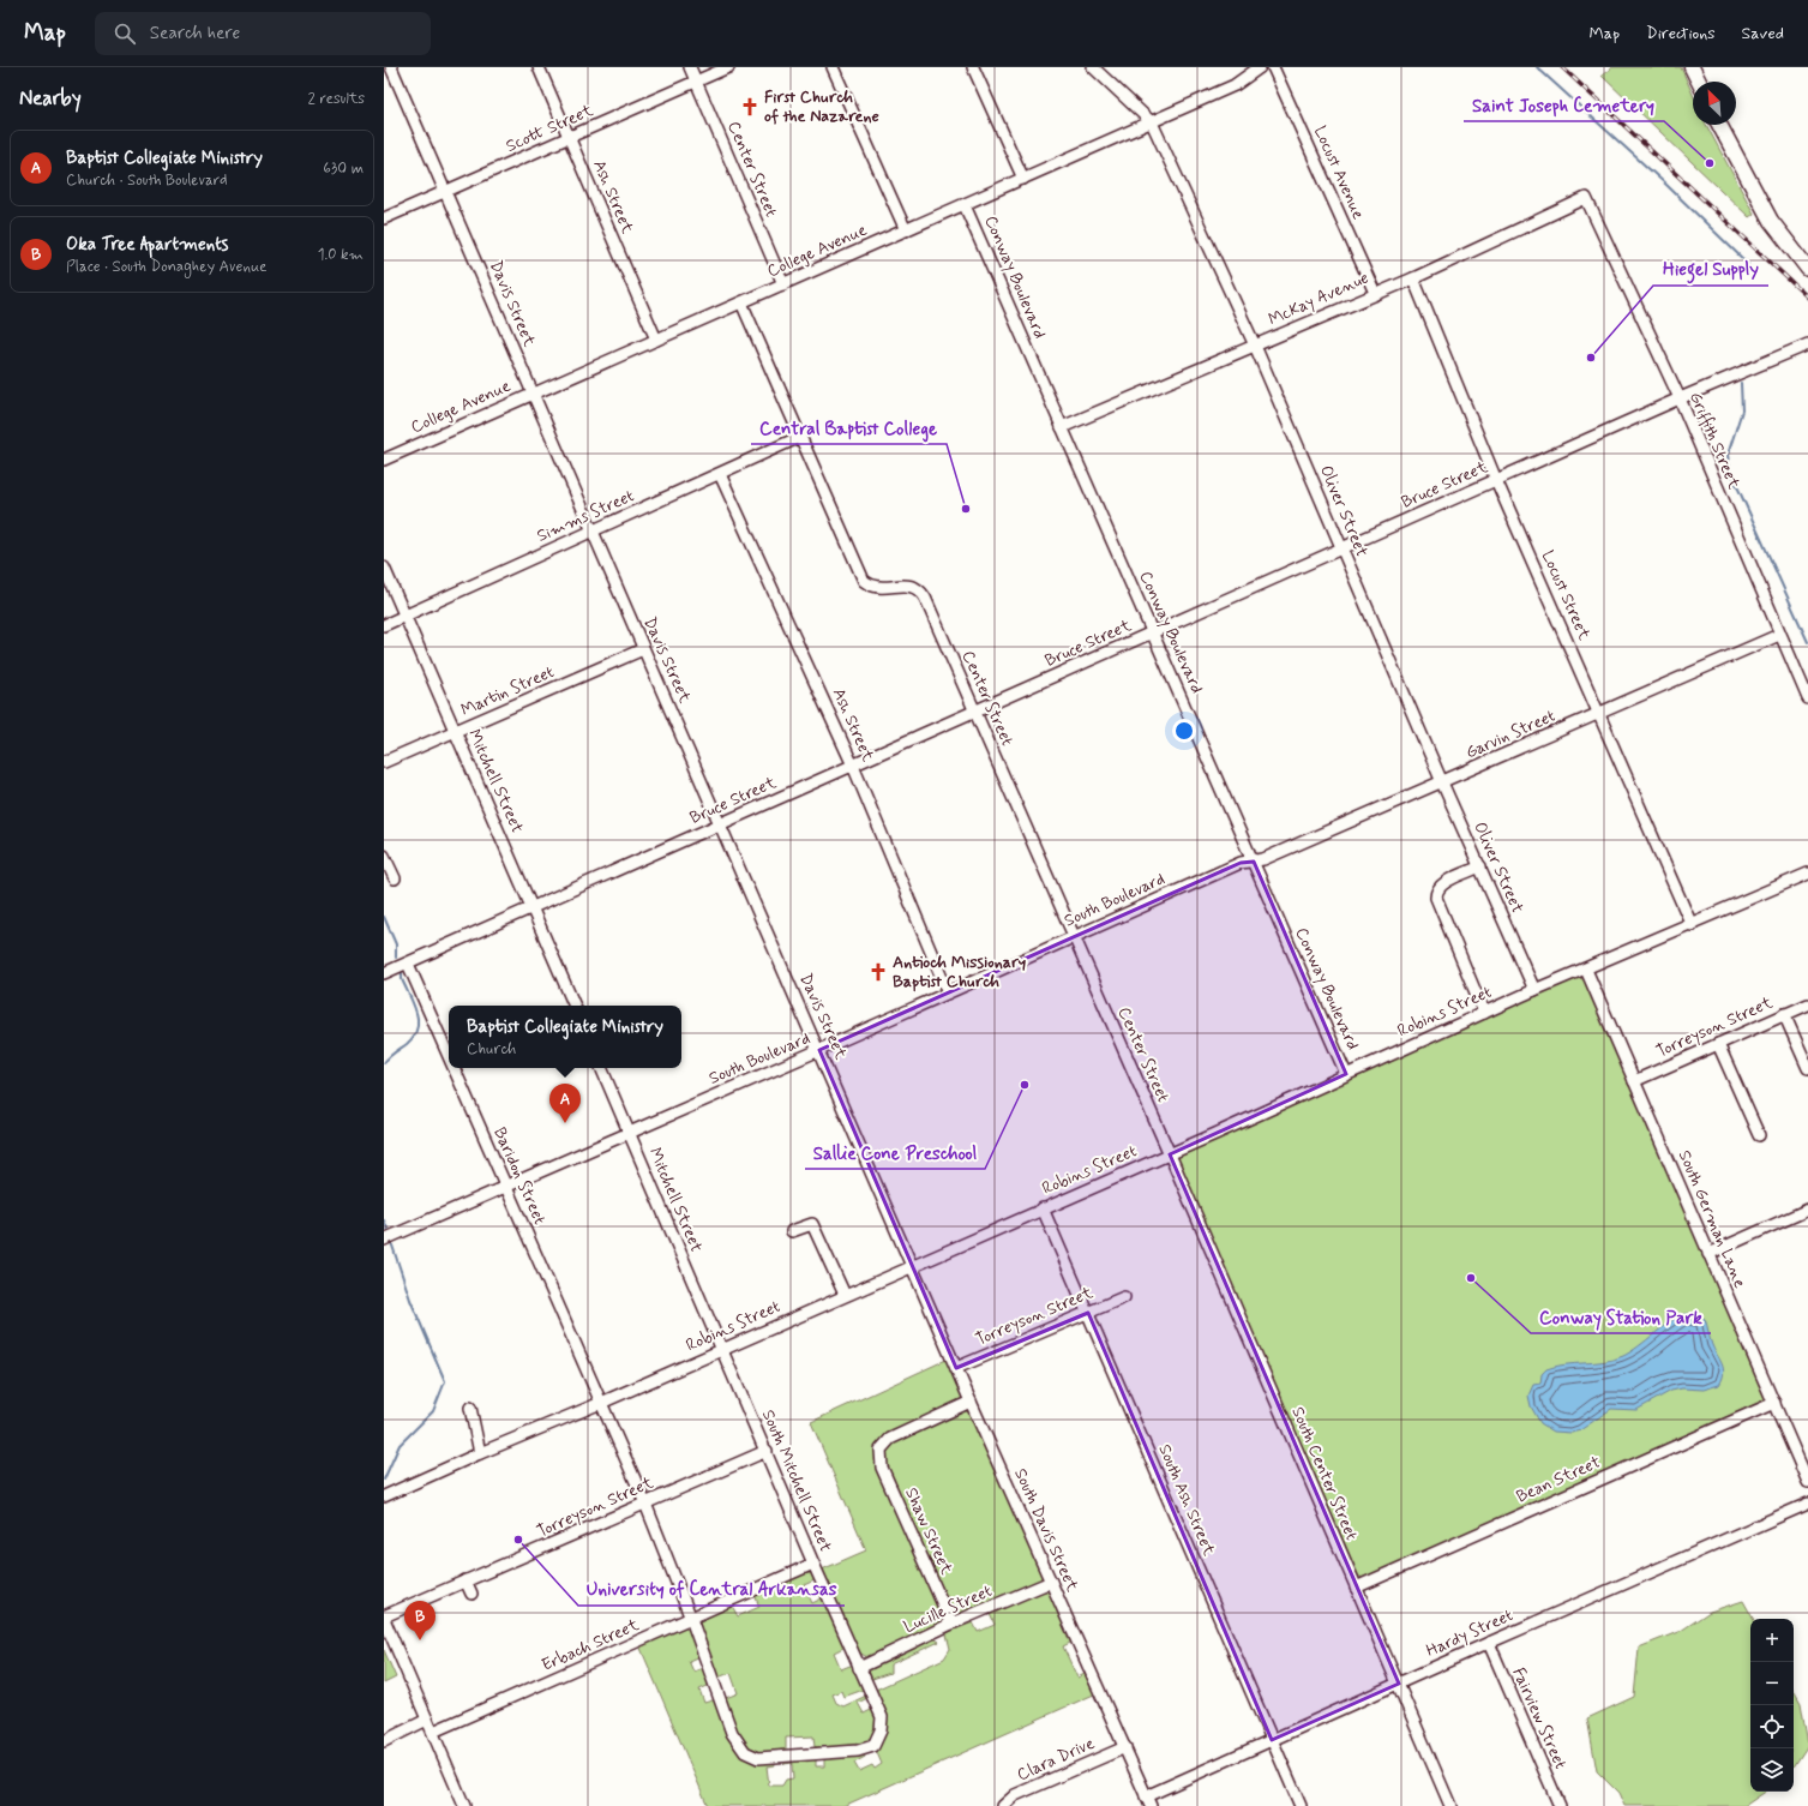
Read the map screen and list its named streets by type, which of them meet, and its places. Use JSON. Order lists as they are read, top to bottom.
{
  "streets": {
    "street": [
      "Scott Street",
      "Center Street",
      "Locust Avenue",
      "Ash Street",
      "College Avenue",
      "Conway Boulevard",
      "McKay Avenue",
      "Davis Street",
      "Griffith Street",
      "Bruce Street",
      "Oliver Street",
      "Simms Street",
      "Locust Street",
      "Martin Street",
      "Garvin Street",
      "Mitchell Street",
      "South Boulevard",
      "Robins Street",
      "Torreyson Street",
      "Baridon Street",
      "South German Lane",
      "South Center Street",
      "Bean Street",
      "South Mitchell Street",
      "South Ash Street",
      "South Davis Street",
      "Shaw Street",
      "Lucille Street",
      "Hardy Street",
      "Erbach Street",
      "Fairview Street",
      "Clara Drive"
    ]
  },
  "crossings": [
    ["Scott Street", "Center Street"],
    ["Scott Street", "Ash Street"],
    ["Scott Street", "Davis Street"],
    ["Center Street", "College Avenue"],
    ["Center Street", "Bruce Street"],
    ["Center Street", "Simms Street"],
    ["Center Street", "South Boulevard"],
    ["Center Street", "Robins Street"],
    ["Center Street", "South Center Street"],
    ["Locust Avenue", "McKay Avenue"],
    ["Ash Street", "College Avenue"],
    ["Ash Street", "Bruce Street"],
    ["Ash Street", "Simms Street"],
    ["Ash Street", "South Boulevard"],
    ["College Avenue", "Conway Boulevard"],
    ["College Avenue", "Davis Street"],
    ["College Avenue", "Oliver Street"],
    ["Conway Boulevard", "McKay Avenue"],
    ["Conway Boulevard", "Bruce Street"],
    ["Conway Boulevard", "Garvin Street"],
    ["Conway Boulevard", "South Boulevard"],
    ["Conway Boulevard", "Robins Street"],
    ["McKay Avenue", "Griffith Street"],
    ["McKay Avenue", "Oliver Street"],
    ["McKay Avenue", "Locust Street"],
    ["Davis Street", "Bruce Street"],
    ["Davis Street", "Simms Street"],
    ["Davis Street", "Martin Street"],
    ["Davis Street", "South Boulevard"],
    ["Davis Street", "Robins Street"],
    ["Davis Street", "South Davis Street"],
    ["Griffith Street", "Bruce Street"],
    ["Griffith Street", "Garvin Street"],
    ["Bruce Street", "Oliver Street"],
    ["Bruce Street", "Locust Street"],
    ["Bruce Street", "Mitchell Street"],
    ["Bruce Street", "Baridon Street"],
    ["Oliver Street", "Garvin Street"],
    ["Oliver Street", "Robins Street"],
    ["Simms Street", "Mitchell Street"],
    ["Locust Street", "Garvin Street"],
    ["Locust Street", "Robins Street"],
    ["Martin Street", "Mitchell Street"],
    ["Garvin Street", "South Boulevard"],
    ["Mitchell Street", "South Boulevard"],
    ["Mitchell Street", "Robins Street"],
    ["Mitchell Street", "South Mitchell Street"],
    ["South Boulevard", "Baridon Street"],
    ["Robins Street", "Baridon Street"],
    ["Robins Street", "South German Lane"],
    ["Robins Street", "South Center Street"],
    ["Robins Street", "South Mitchell Street"],
    ["Robins Street", "South Ash Street"],
    ["Robins Street", "South Davis Street"],
    ["Torreyson Street", "Baridon Street"],
    ["Torreyson Street", "South German Lane"],
    ["Torreyson Street", "South Mitchell Street"],
    ["Torreyson Street", "South Ash Street"],
    ["Torreyson Street", "South Davis Street"],
    ["Baridon Street", "South Mitchell Street"],
    ["Baridon Street", "Erbach Street"],
    ["South German Lane", "Bean Street"],
    ["South Center Street", "Bean Street"],
    ["South Center Street", "Hardy Street"],
    ["South Mitchell Street", "Lucille Street"],
    ["South Mitchell Street", "Erbach Street"],
    ["South Ash Street", "Hardy Street"],
    ["South Davis Street", "Shaw Street"],
    ["South Davis Street", "Lucille Street"],
    ["South Davis Street", "Hardy Street"],
    ["South Davis Street", "Clara Drive"],
    ["Shaw Street", "Lucille Street"],
    ["Hardy Street", "Fairview Street"]
  ],
  "places": {
    "church": ["First Church of the Nazarene", "Antioch Missionary Baptist Church"],
    "other": [
      "Saint Joseph Cemetery",
      "Hiegel Supply",
      "Central Baptist College",
      "Sallie Cone Preschool",
      "Conway Station Park",
      "University of Central Arkansas"
    ]
  },
  "north": "top left",
  "page": {
    "header": "Map",
    "search": "Search here",
    "nav": ["Map", "Directions", "Saved"],
    "heading": ["Nearby", "2 results"],
    "list": [
      {
        "mark": "A",
        "name": "Baptist Collegiate Ministry",
        "note": "Church · South Boulevard",
        "value": "630 m"
      },
      {
        "mark": "B",
        "name": "Oka Tree Apartments",
        "note": "Place · South Donaghey Avenue",
        "value": "1.0 km"
      }
    ],
    "popup": ["Baptist Collegiate Ministry", "Church"],
    "pins": ["A", "B"],
    "map_buttons": ["+", "−"]
  }
}
